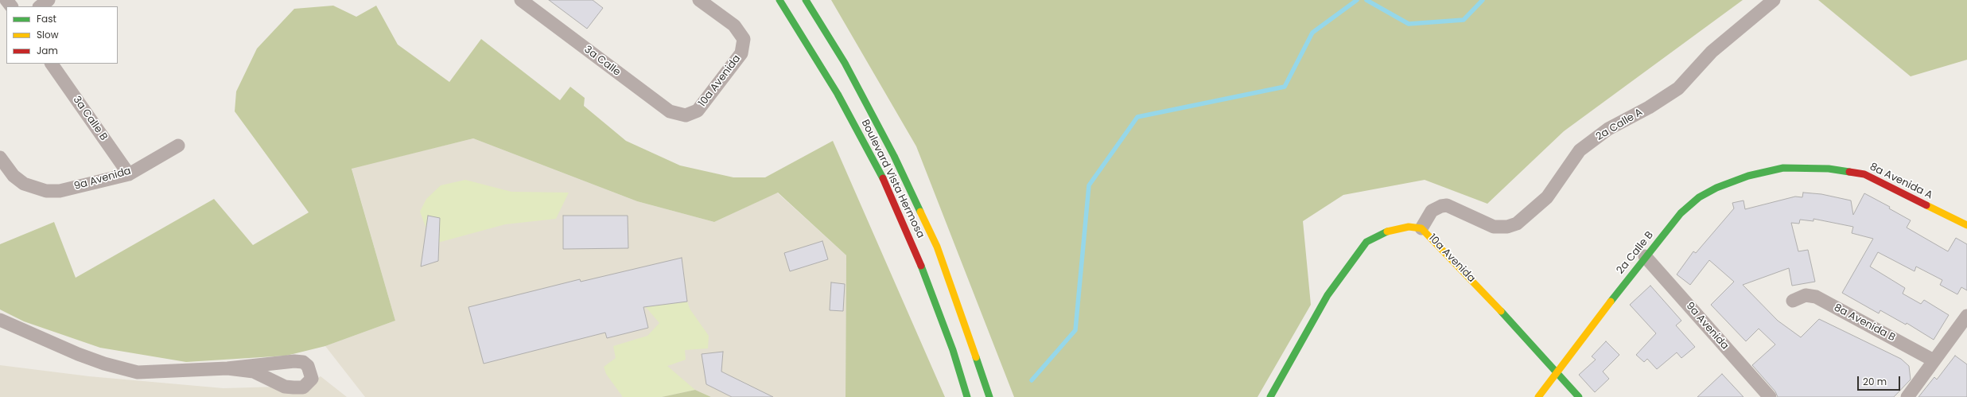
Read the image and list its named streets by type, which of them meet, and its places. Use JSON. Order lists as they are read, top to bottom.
{
  "streets": {
    "street": [
      "3a Calle",
      "10a Avenida",
      "3a Calle B",
      "2a Calle A",
      "9a Avenida",
      "Boulevard Vista Hermosa",
      "8a Avenida A",
      "2a Calle B",
      "8a Avenida B"
    ]
  },
  "crossings": [
    ["3a Calle", "10a Avenida"],
    ["10a Avenida", "2a Calle A"],
    ["10a Avenida", "2a Calle B"],
    ["3a Calle B", "9a Avenida"],
    ["9a Avenida", "2a Calle B"],
    ["8a Avenida A", "2a Calle B"]
  ],
  "legend": ["Fast", "Slow", "Jam"],
  "scale_bar": "20 m"
}
